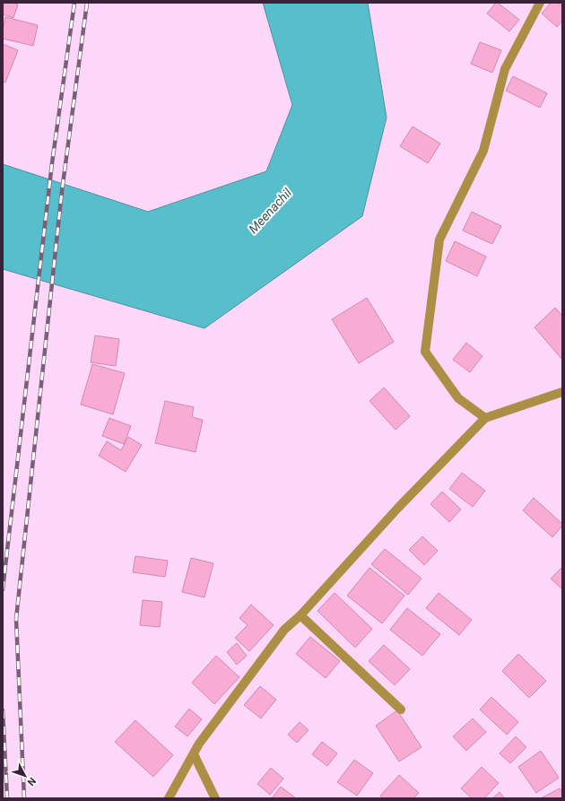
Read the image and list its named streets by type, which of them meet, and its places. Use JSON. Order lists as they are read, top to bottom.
{
  "water": ["Meenachil"],
  "north": "bottom right"
}
